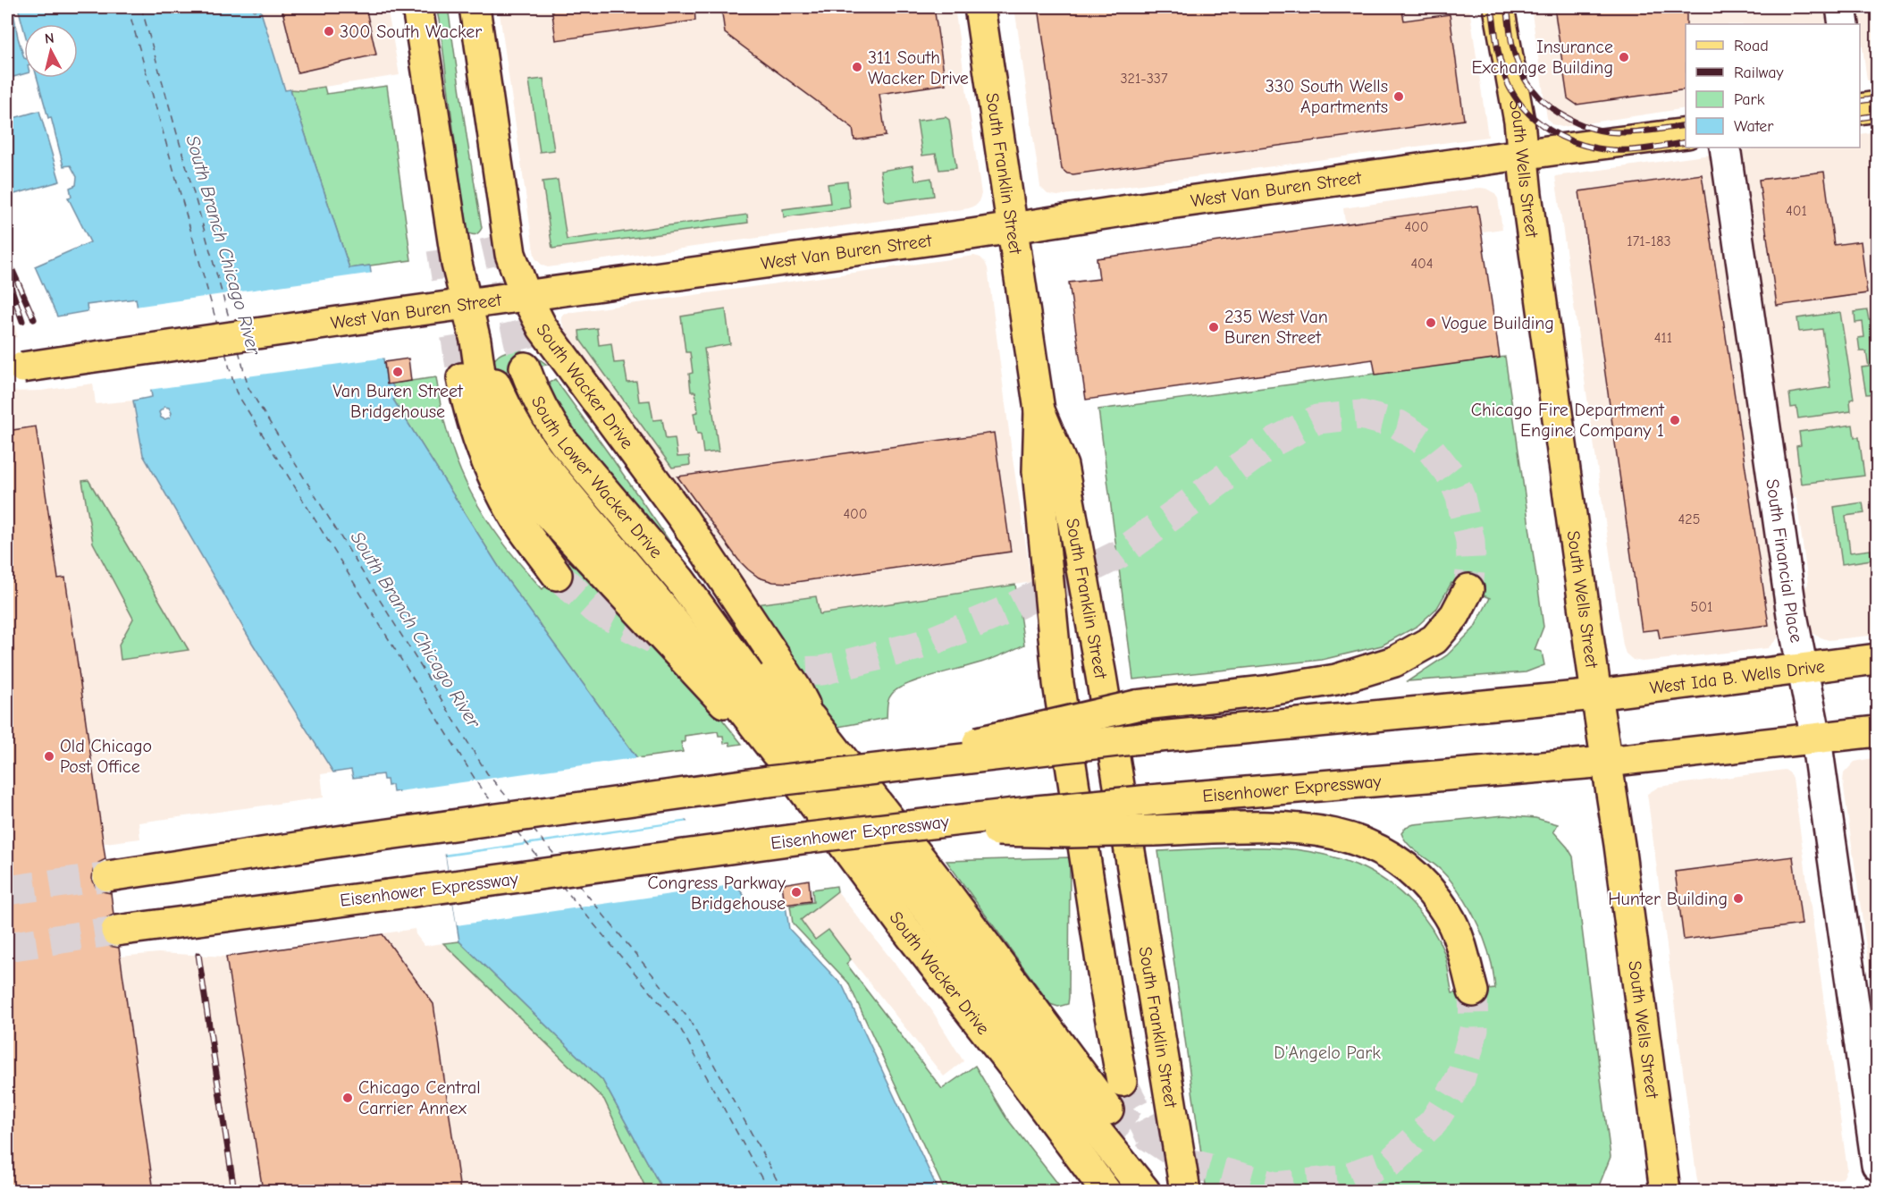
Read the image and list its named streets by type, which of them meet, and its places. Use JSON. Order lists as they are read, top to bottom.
{
  "streets": {
    "main road": [
      "South Wells Street",
      "South Franklin Street",
      "West Van Buren Street",
      "South Wacker Drive",
      "South Lower Wacker Drive",
      "West Ida B. Wells Drive",
      "Eisenhower Expressway"
    ],
    "street": ["South Financial Place"]
  },
  "crossings": [
    ["South Wells Street", "West Van Buren Street"],
    ["South Wells Street", "West Ida B. Wells Drive"],
    ["South Wells Street", "Eisenhower Expressway"],
    ["South Franklin Street", "West Van Buren Street"],
    ["West Van Buren Street", "South Wacker Drive"],
    ["South Financial Place", "West Ida B. Wells Drive"]
  ],
  "water": ["South Branch Chicago River"],
  "parks": ["D'Angelo Park"],
  "places": [
    "300 South Wacker",
    "Insurance Exchange Building",
    "311 South Wacker Drive",
    "330 South Wells Apartments",
    "Vogue Building",
    "235 West Van Buren Street",
    "Van Buren Street Bridgehouse",
    "Chicago Fire Department Engine Company 1",
    "Old Chicago Post Office",
    "Congress Parkway Bridgehouse",
    "Hunter Building",
    "Chicago Central Carrier Annex"
  ],
  "house_numbers": [
    "321-337",
    "401",
    "400",
    "171-183",
    "404",
    "411",
    "400",
    "425",
    "501"
  ],
  "legend": [
    "Road",
    "Railway",
    "Park",
    "Water"
  ],
  "north": "top"
}
